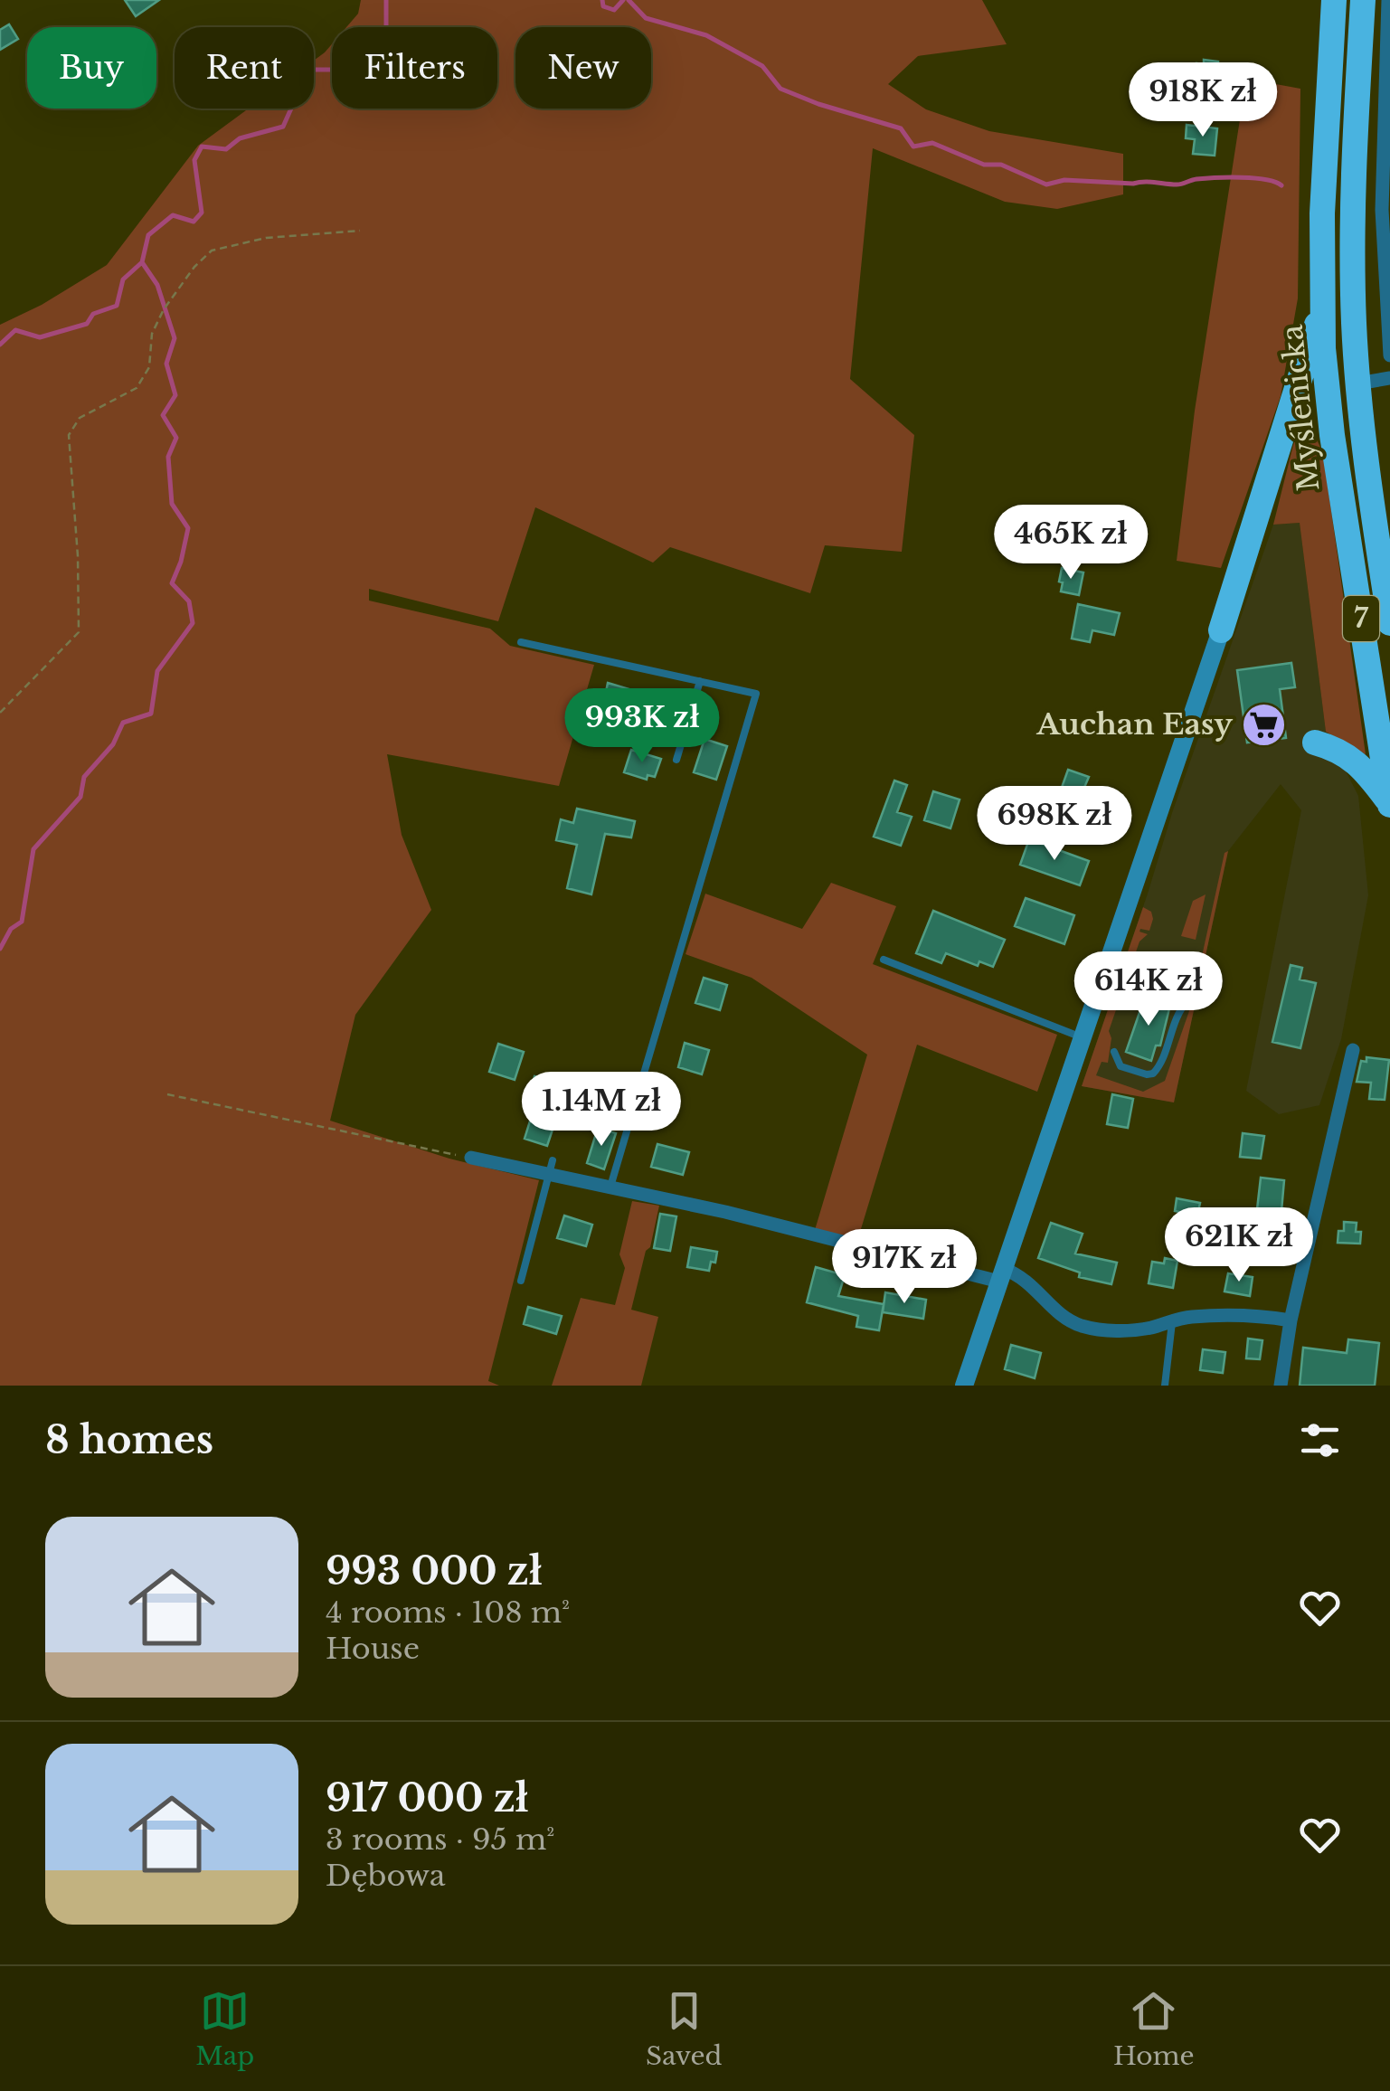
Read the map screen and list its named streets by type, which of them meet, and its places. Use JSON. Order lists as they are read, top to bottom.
{
  "streets": {
    "highway": ["Myślenicka", "7"]
  },
  "places": {
    "supermarket": ["Auchan Easy"]
  },
  "page": {
    "chip": [
      "Buy",
      "Rent",
      "Filters",
      "New"
    ],
    "price": [
      "918K zł",
      "465K zł",
      "993K zł",
      "698K zł",
      "614K zł",
      "1.14M zł",
      "621K zł",
      "917K zł"
    ],
    "heading": "8 homes",
    "list": [
      {
        "name": "993 000 zł",
        "note": "4 rooms · 108 m² · House"
      },
      {
        "name": "917 000 zł",
        "note": "3 rooms · 95 m² · Dębowa"
      }
    ],
    "tabs": ["Map", "Saved", "Home"]
  }
}
